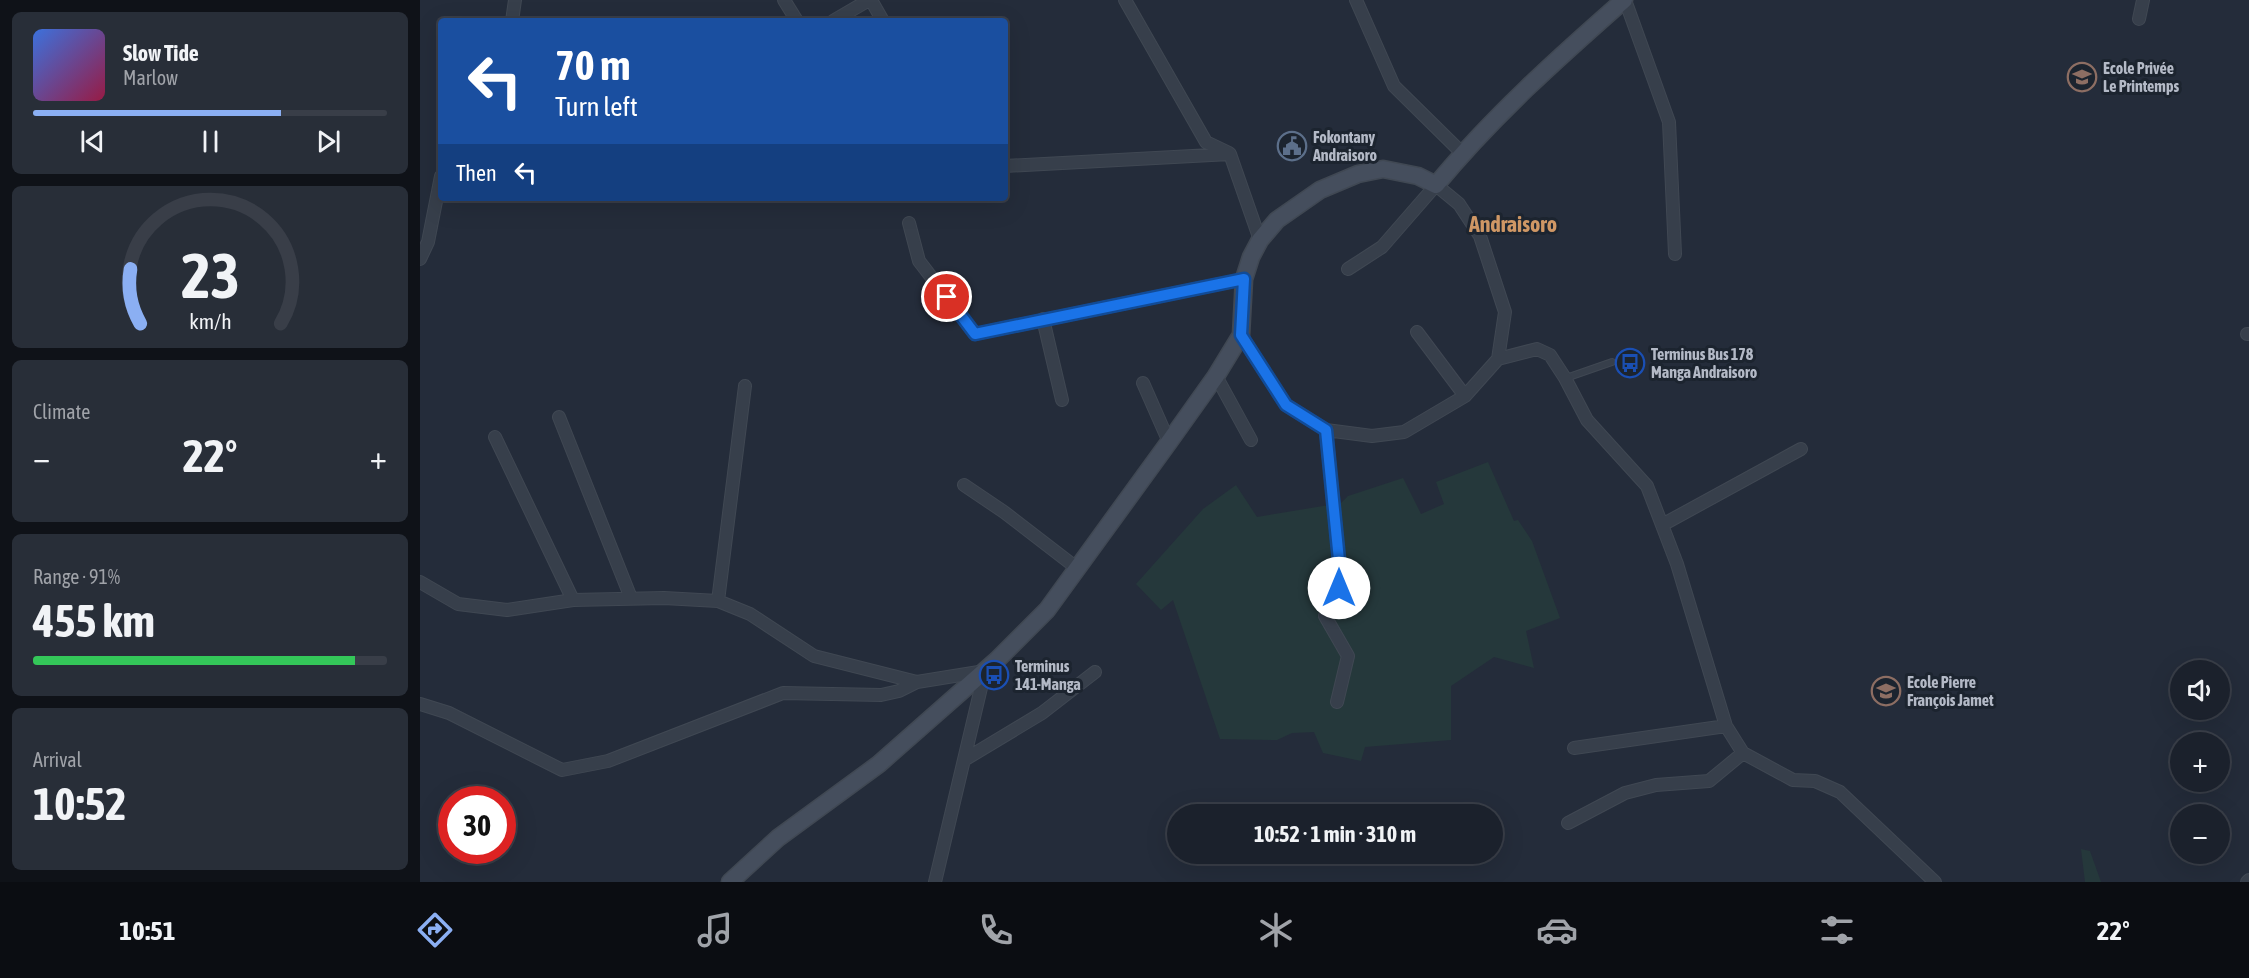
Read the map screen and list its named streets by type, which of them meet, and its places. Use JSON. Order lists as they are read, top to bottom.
{
  "districts": ["Andraisoro"],
  "places": {
    "school or university": ["Ecole Privée Le Printemps", "Ecole Pierre François Jamet"],
    "public building": ["Fokontany Andraisoro"],
    "bus stop": ["Terminus Bus 178 Manga Andraisoro", "Terminus 141-Manga"]
  },
  "page": {
    "turn": ["70 m", "Turn left"],
    "song": ["Slow Tide", "Marlow"],
    "then": "Then",
    "tile": [
      "Climate",
      ["Range · 91%", "455 km"],
      ["Arrival", "10:52"]
    ],
    "heat": ["−", "22°", "+"],
    "map_buttons": ["+", "−"],
    "limit": "30",
    "trip": "10:52 · 1 min · 310 m",
    "tabs": ["10:51", "22°"],
    "gauge": ["23", "km/h"]
  }
}
